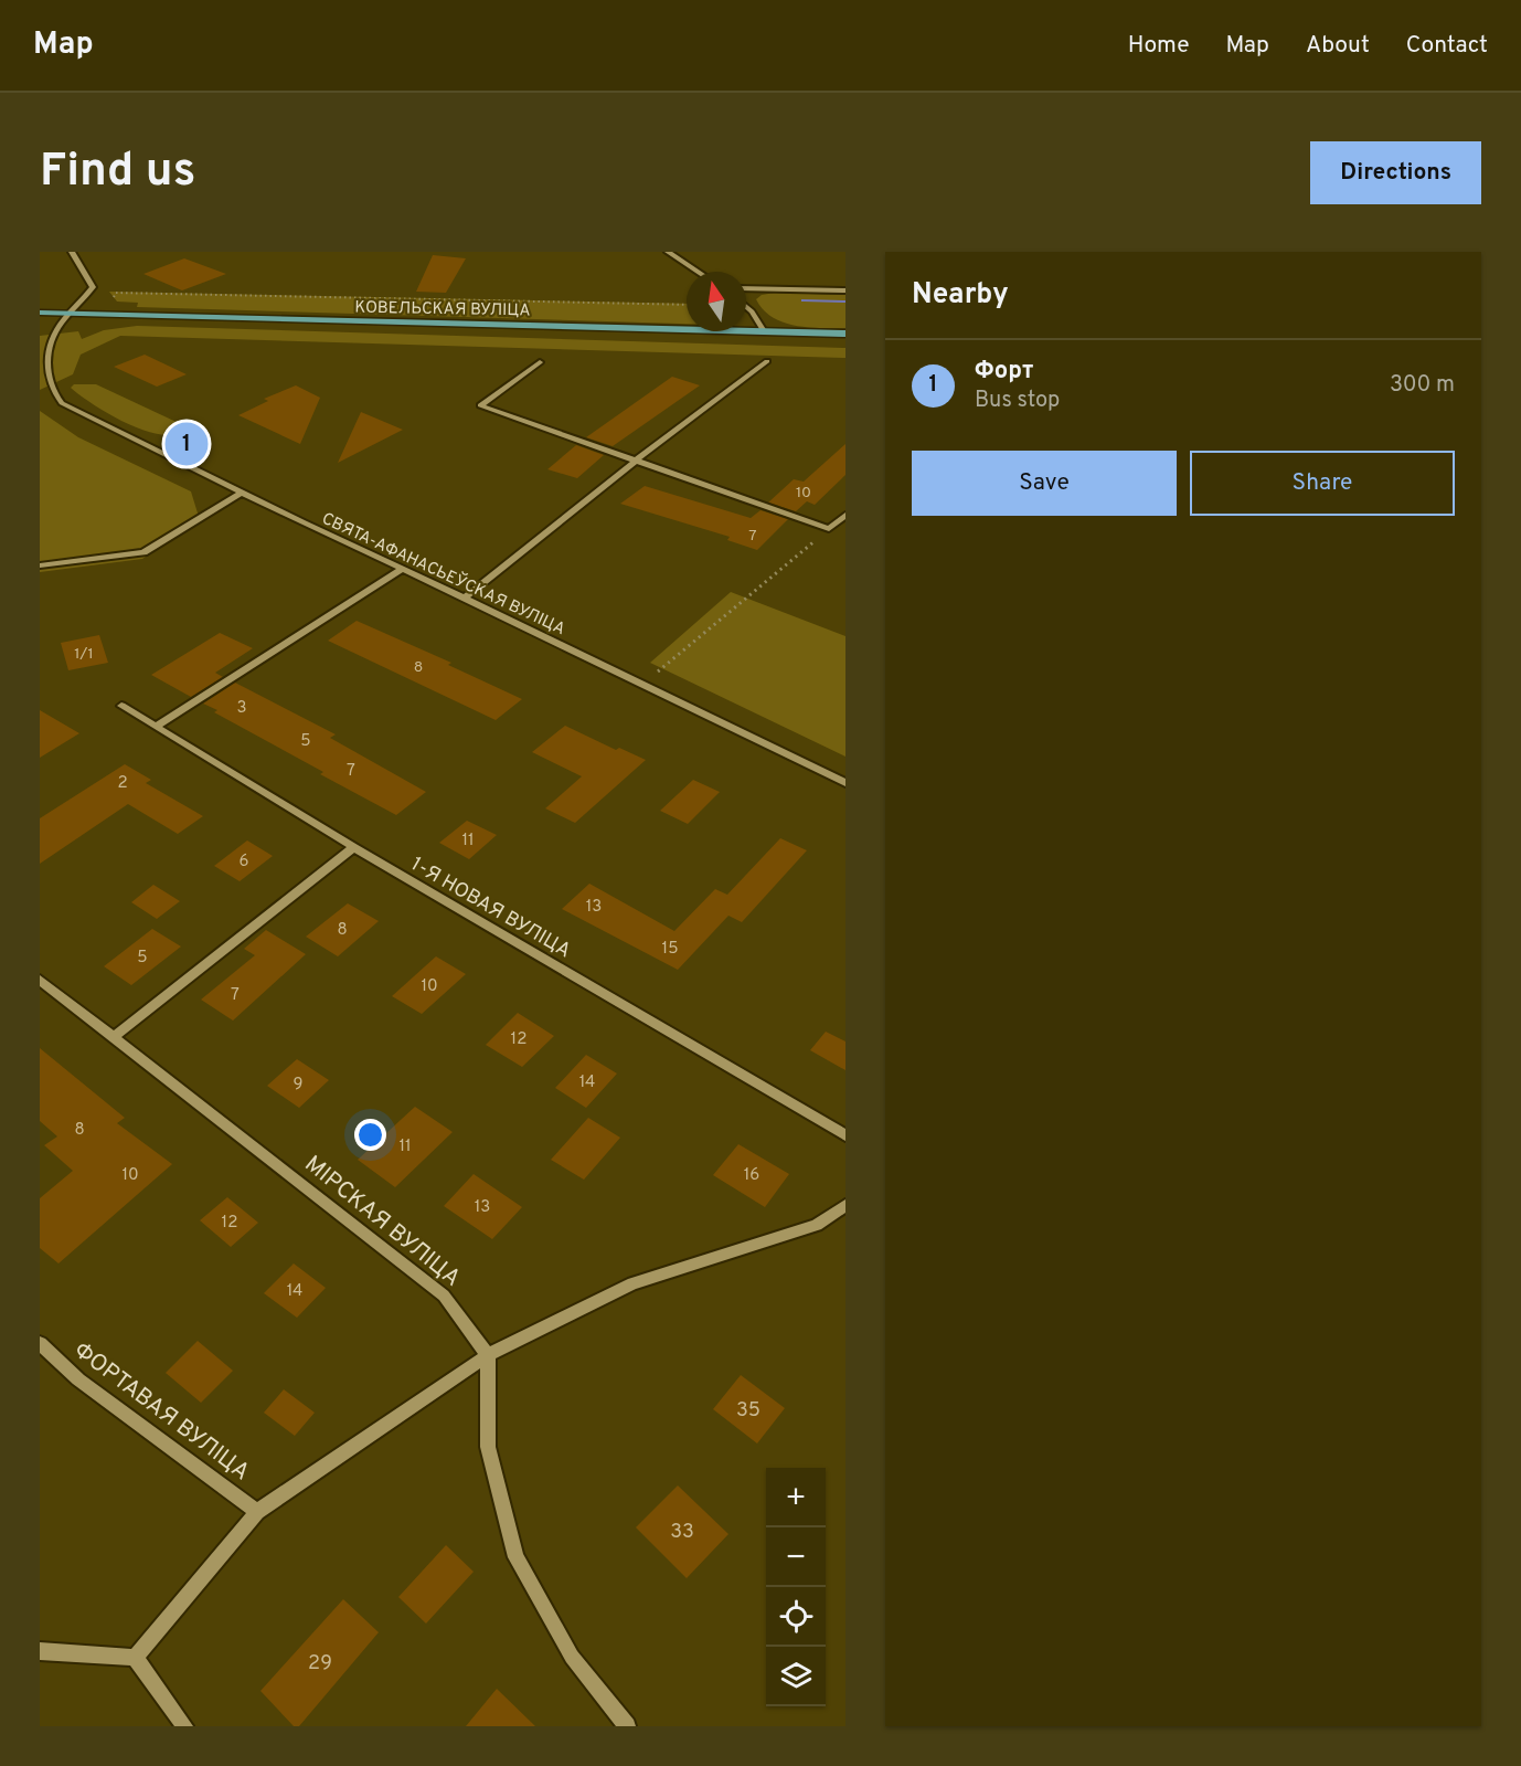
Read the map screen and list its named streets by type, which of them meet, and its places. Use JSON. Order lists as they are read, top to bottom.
{
  "streets": {
    "main road": ["КОВЕЛЬСКАЯ ВУЛІЦА"],
    "street": [
      "СВЯТА-АФАНАСЬЕЎСКАЯ ВУЛІЦА",
      "1-Я НОВАЯ ВУЛІЦА",
      "МІРСКАЯ ВУЛІЦА",
      "ФОРТАВАЯ ВУЛІЦА"
    ]
  },
  "house_numbers": [
    "10",
    "7",
    "1/1",
    "8",
    "3",
    "5",
    "7",
    "2",
    "11",
    "6",
    "13",
    "8",
    "15",
    "5",
    "10",
    "7",
    "12",
    "14",
    "9",
    "8",
    "11",
    "10",
    "16",
    "13",
    "12",
    "14",
    "35",
    "33",
    "29"
  ],
  "north": "top",
  "page": {
    "header": "Map",
    "nav": [
      "Home",
      "Map",
      "About",
      "Contact"
    ],
    "buttons": [
      "Directions",
      ["Save", "Share"]
    ],
    "title": "Find us",
    "heading": "Nearby",
    "list": [
      {
        "mark": "1",
        "name": "Форт",
        "note": "Bus stop",
        "value": "300 m"
      }
    ],
    "pins": "1",
    "map_buttons": ["+", "−"]
  }
}
